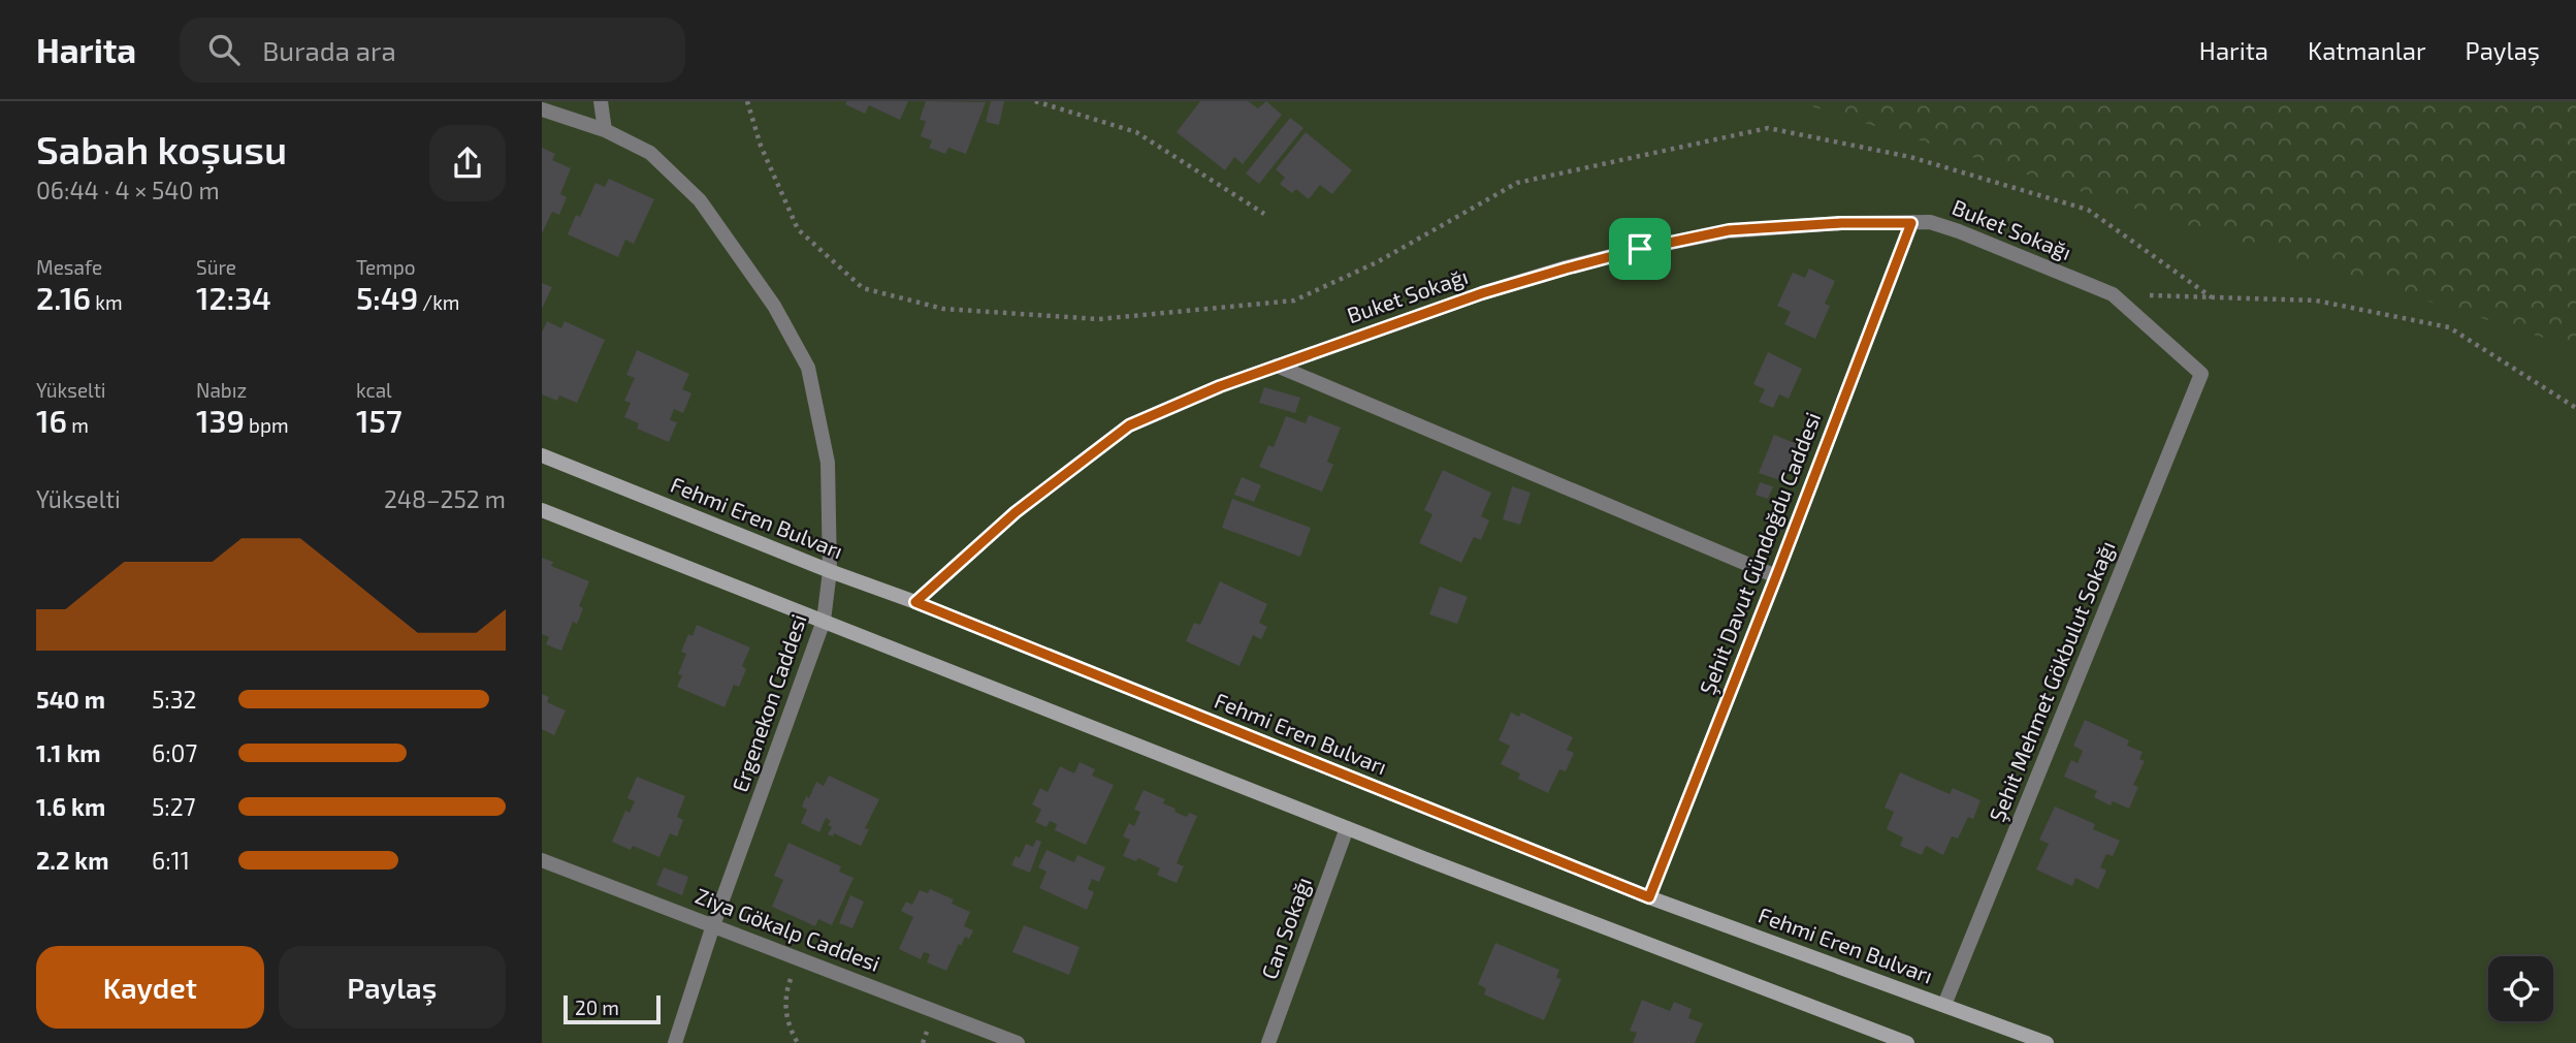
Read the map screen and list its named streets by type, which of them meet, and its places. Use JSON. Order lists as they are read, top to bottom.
{
  "streets": {
    "street": [
      "Buket Sokağı",
      "Fehmi Eren Bulvarı",
      "Şehit Davut Gündoğdu Caddesi",
      "Şehit Mehmet Gökbulut Sokağı",
      "Ergenekon Caddesi",
      "Can Sokağı",
      "Ziya Gökalp Caddesi"
    ]
  },
  "crossings": [
    ["Buket Sokağı", "Fehmi Eren Bulvarı"],
    ["Buket Sokağı", "Şehit Davut Gündoğdu Caddesi"],
    ["Buket Sokağı", "Şehit Mehmet Gökbulut Sokağı"],
    ["Fehmi Eren Bulvarı", "Şehit Davut Gündoğdu Caddesi"],
    ["Fehmi Eren Bulvarı", "Şehit Mehmet Gökbulut Sokağı"],
    ["Fehmi Eren Bulvarı", "Ergenekon Caddesi"],
    ["Ergenekon Caddesi", "Ziya Gökalp Caddesi"]
  ],
  "scale_bar": "20 m",
  "page": {
    "header": "Harita",
    "search": "Burada ara",
    "nav": ["Harita", "Katmanlar", "Paylaş"],
    "heading": ["Sabah koşusu", "06:44 · 4 × 540 m"],
    "stats": [
      ["Mesafe", "2.16 km"],
      ["Süre", "12:34"],
      ["Tempo", "5:49 /km"],
      ["Yükselti", "16 m"],
      ["Nabız", "139 bpm"],
      ["kcal", "157"]
    ],
    "chart": ["Yükselti", "248–252 m"],
    "list": [
      {
        "name": "540 m",
        "note": "5:32"
      },
      {
        "name": "1.1 km",
        "note": "6:07"
      },
      {
        "name": "1.6 km",
        "note": "5:27"
      },
      {
        "name": "2.2 km",
        "note": "6:11"
      }
    ],
    "buttons": ["Kaydet", "Paylaş"],
    "scale": "20 m"
  }
}
